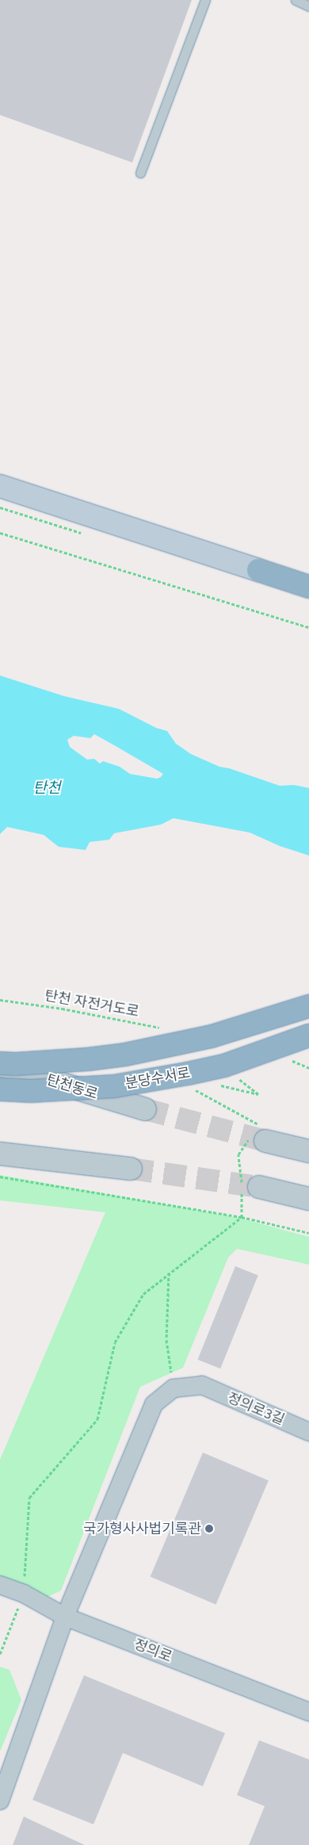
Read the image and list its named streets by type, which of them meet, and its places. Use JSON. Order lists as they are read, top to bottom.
{
  "streets": {
    "highway": ["분당수서로"],
    "street": ["탄천동로", "정의로3길", "정의로"],
    "path": ["탄천 자전거도로"]
  },
  "crossings": [
    ["분당수서로", "탄천동로"]
  ],
  "water": ["탄천"],
  "places": ["국가형사사법기록관"]
}
